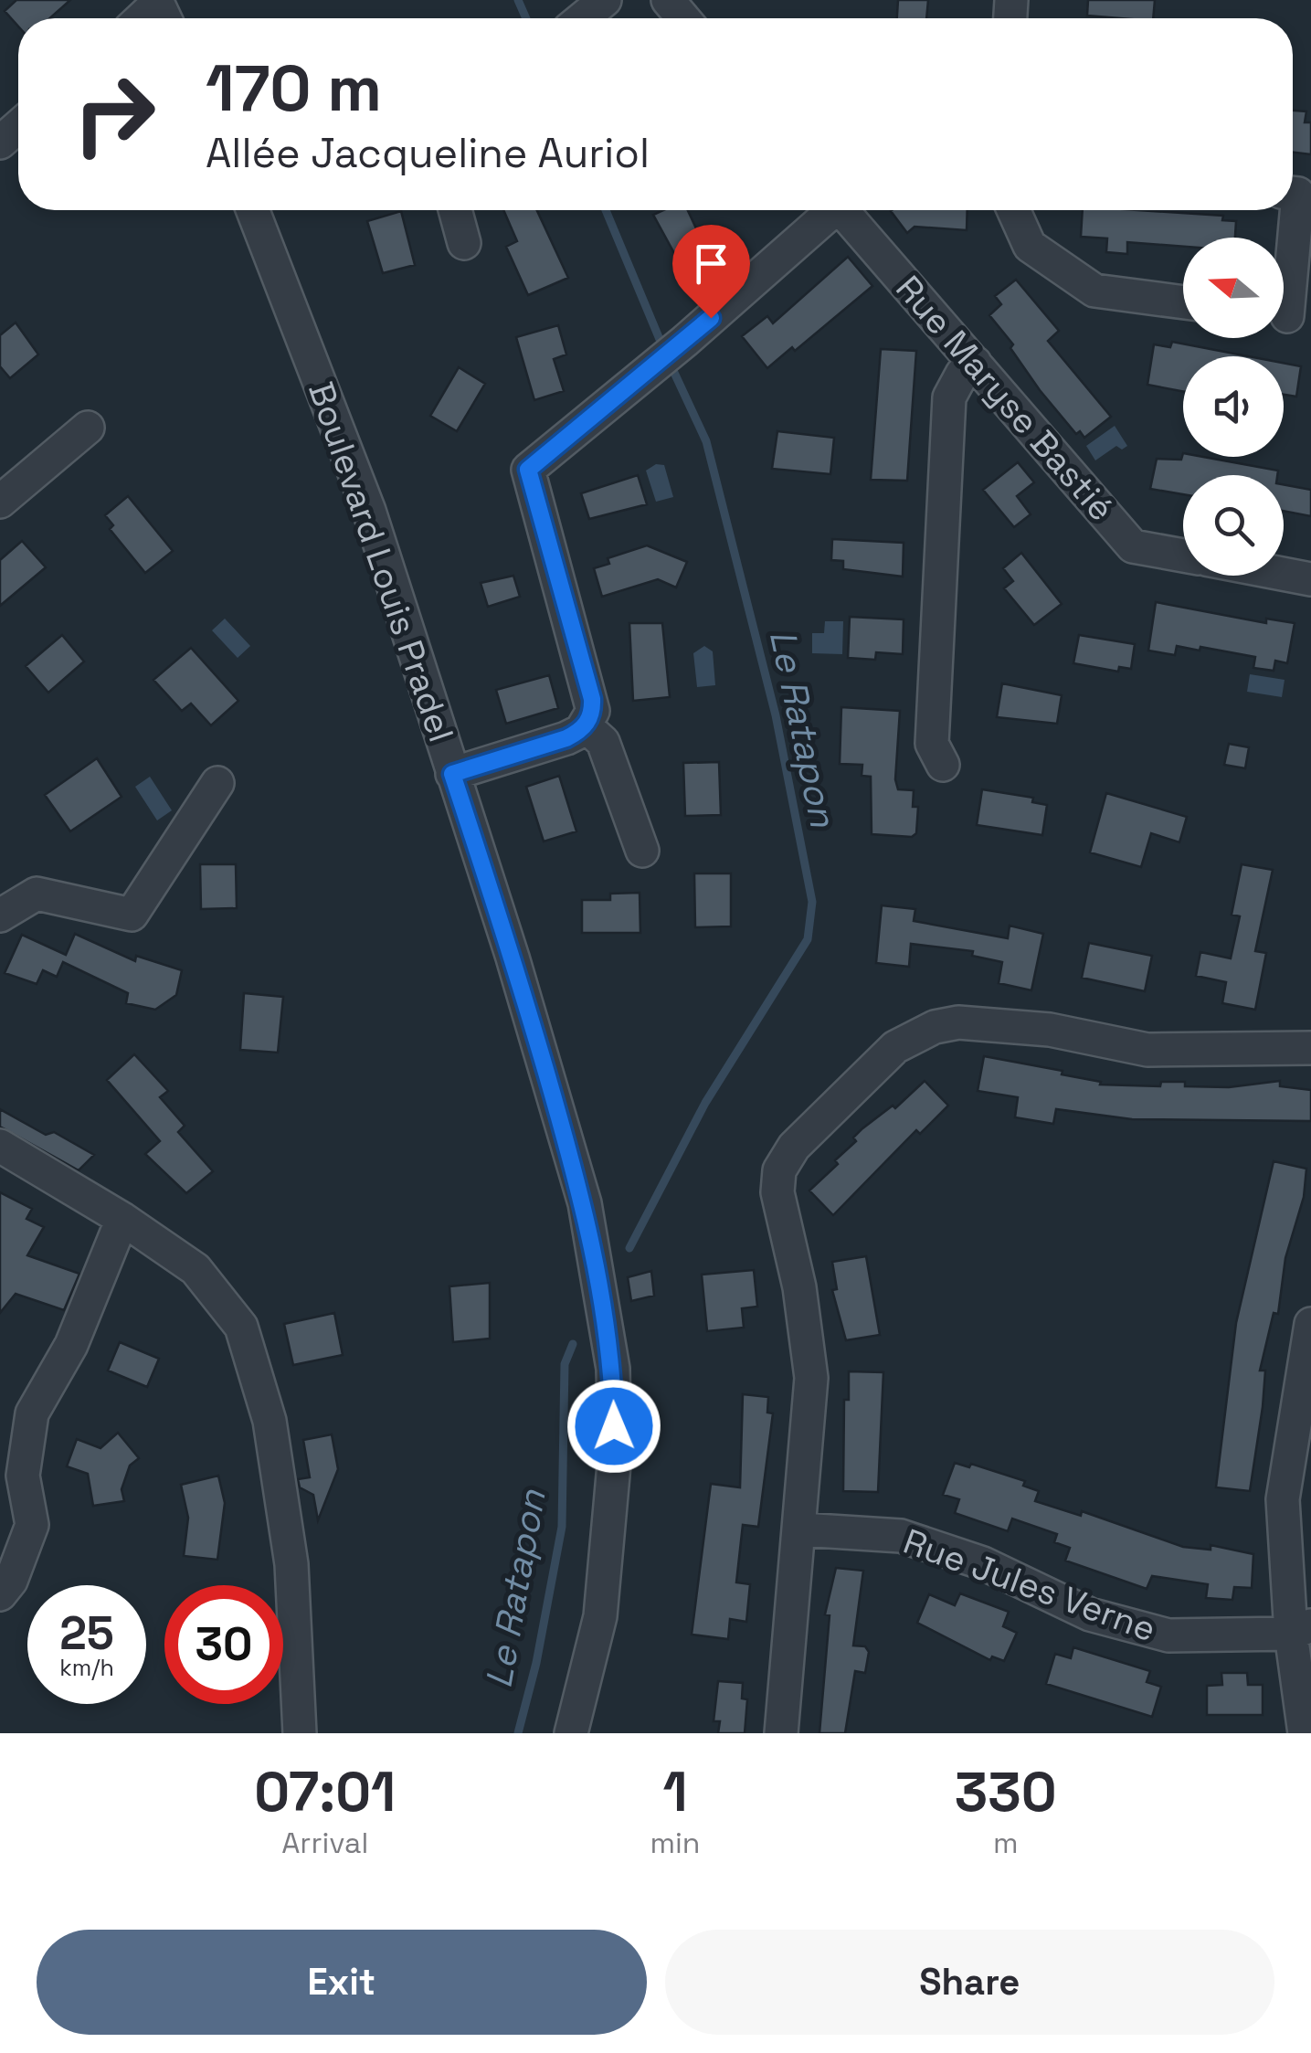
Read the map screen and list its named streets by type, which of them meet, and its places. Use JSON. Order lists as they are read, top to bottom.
{
  "streets": {
    "street": ["Rue Maryse Bastié", "Boulevard Louis Pradel", "Rue Jules Verne"]
  },
  "water": ["Le Ratapon"],
  "north": "left",
  "page": {
    "turn": ["170 m", "Allée Jacqueline Auriol"],
    "speed": "25 km/h",
    "limit": "30",
    "eta": [
      "07:01",
      "Arrival",
      "1",
      "min",
      "330",
      "m"
    ],
    "buttons": ["Exit", "Share"]
  }
}
